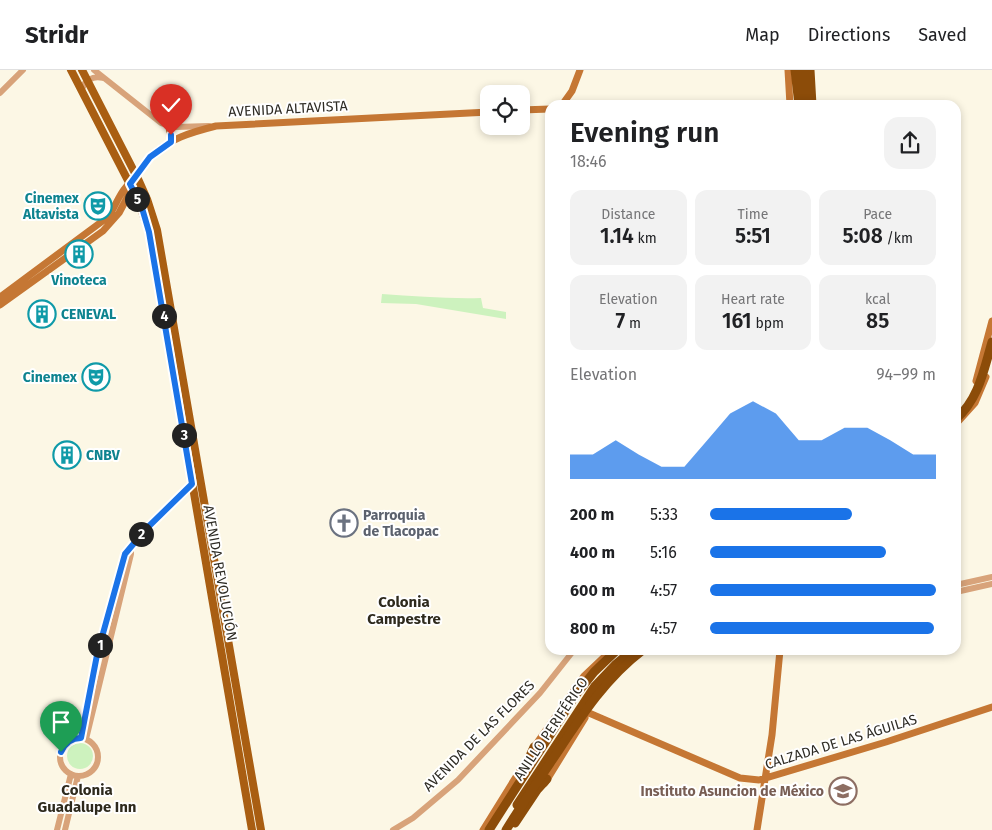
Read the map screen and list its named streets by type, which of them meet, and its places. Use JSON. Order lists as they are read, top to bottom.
{
  "streets": {
    "highway": ["ANILLO PERIFÉRICO"],
    "main road": ["AVENIDA ALTAVISTA", "AVENIDA REVOLUCIÓN", "CALZADA DE LAS ÁGUILAS"],
    "street": ["AVENIDA DE LAS FLORES"]
  },
  "districts": ["Colonia Campestre", "Colonia Guadalupe Inn"],
  "places": {
    "theatre": ["Cinemex Altavista", "Cinemex"],
    "building": ["Vinoteca", "CENEVAL", "CNBV"],
    "church": ["Parroquia de Tlacopac"],
    "school or university": ["Instituto Asuncion de México"]
  },
  "page": {
    "header": "Stridr",
    "nav": ["Map", "Directions", "Saved"],
    "heading": ["Evening run", "18:46"],
    "stats": [
      ["Distance", "1.14 km"],
      ["Time", "5:51"],
      ["Pace", "5:08 /km"],
      ["Elevation", "7 m"],
      ["Heart rate", "161 bpm"],
      ["kcal", "85"]
    ],
    "pins": [
      "5",
      "4",
      "3",
      "2",
      "1"
    ],
    "chart": ["Elevation", "94–99 m"],
    "list": [
      {
        "name": "200 m",
        "note": "5:33"
      },
      {
        "name": "400 m",
        "note": "5:16"
      },
      {
        "name": "600 m",
        "note": "4:57"
      },
      {
        "name": "800 m",
        "note": "4:57"
      }
    ]
  }
}
